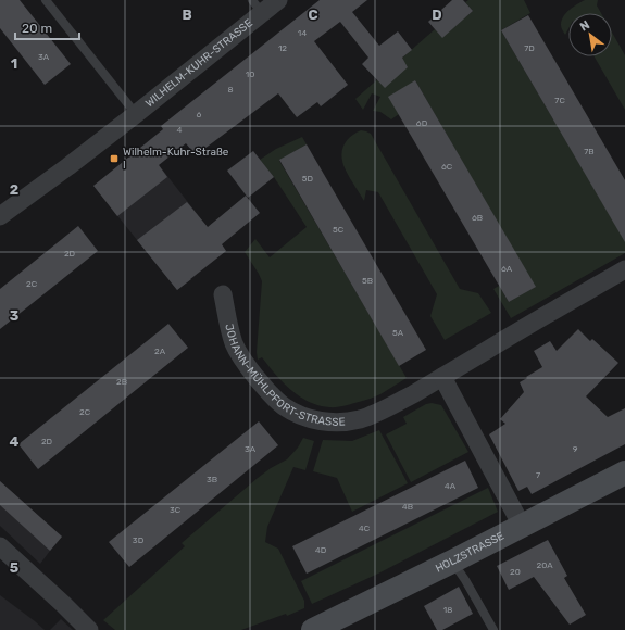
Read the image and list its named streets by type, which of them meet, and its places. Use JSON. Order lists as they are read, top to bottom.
{
  "streets": {
    "street": ["WILHELM-KUHR-STRASSE", "JOHANN-MÜHLPFORT-STRASSE", "HOLZSTRASSE"]
  },
  "places": {
    "transit": ["Wilhelm-Kuhr-Straße I"]
  },
  "house_numbers": [
    "14",
    "12",
    "7D",
    "3A",
    "10",
    "8",
    "7C",
    "6",
    "6D",
    "4",
    "7B",
    "6C",
    "5D",
    "6B",
    "5C",
    "2D",
    "6A",
    "5B",
    "2C",
    "5A",
    "2A",
    "2B",
    "2C",
    "2D",
    "3A",
    "9",
    "7",
    "3B",
    "4A",
    "4B",
    "3C",
    "4C",
    "3D",
    "4D",
    "20A",
    "20",
    "18"
  ],
  "scale_bar": "20 m",
  "north": "top left",
  "grid": {
    "columns": ["B", "C", "D"],
    "rows": [
      "1",
      "2",
      "3",
      "4",
      "5"
    ]
  }
}
